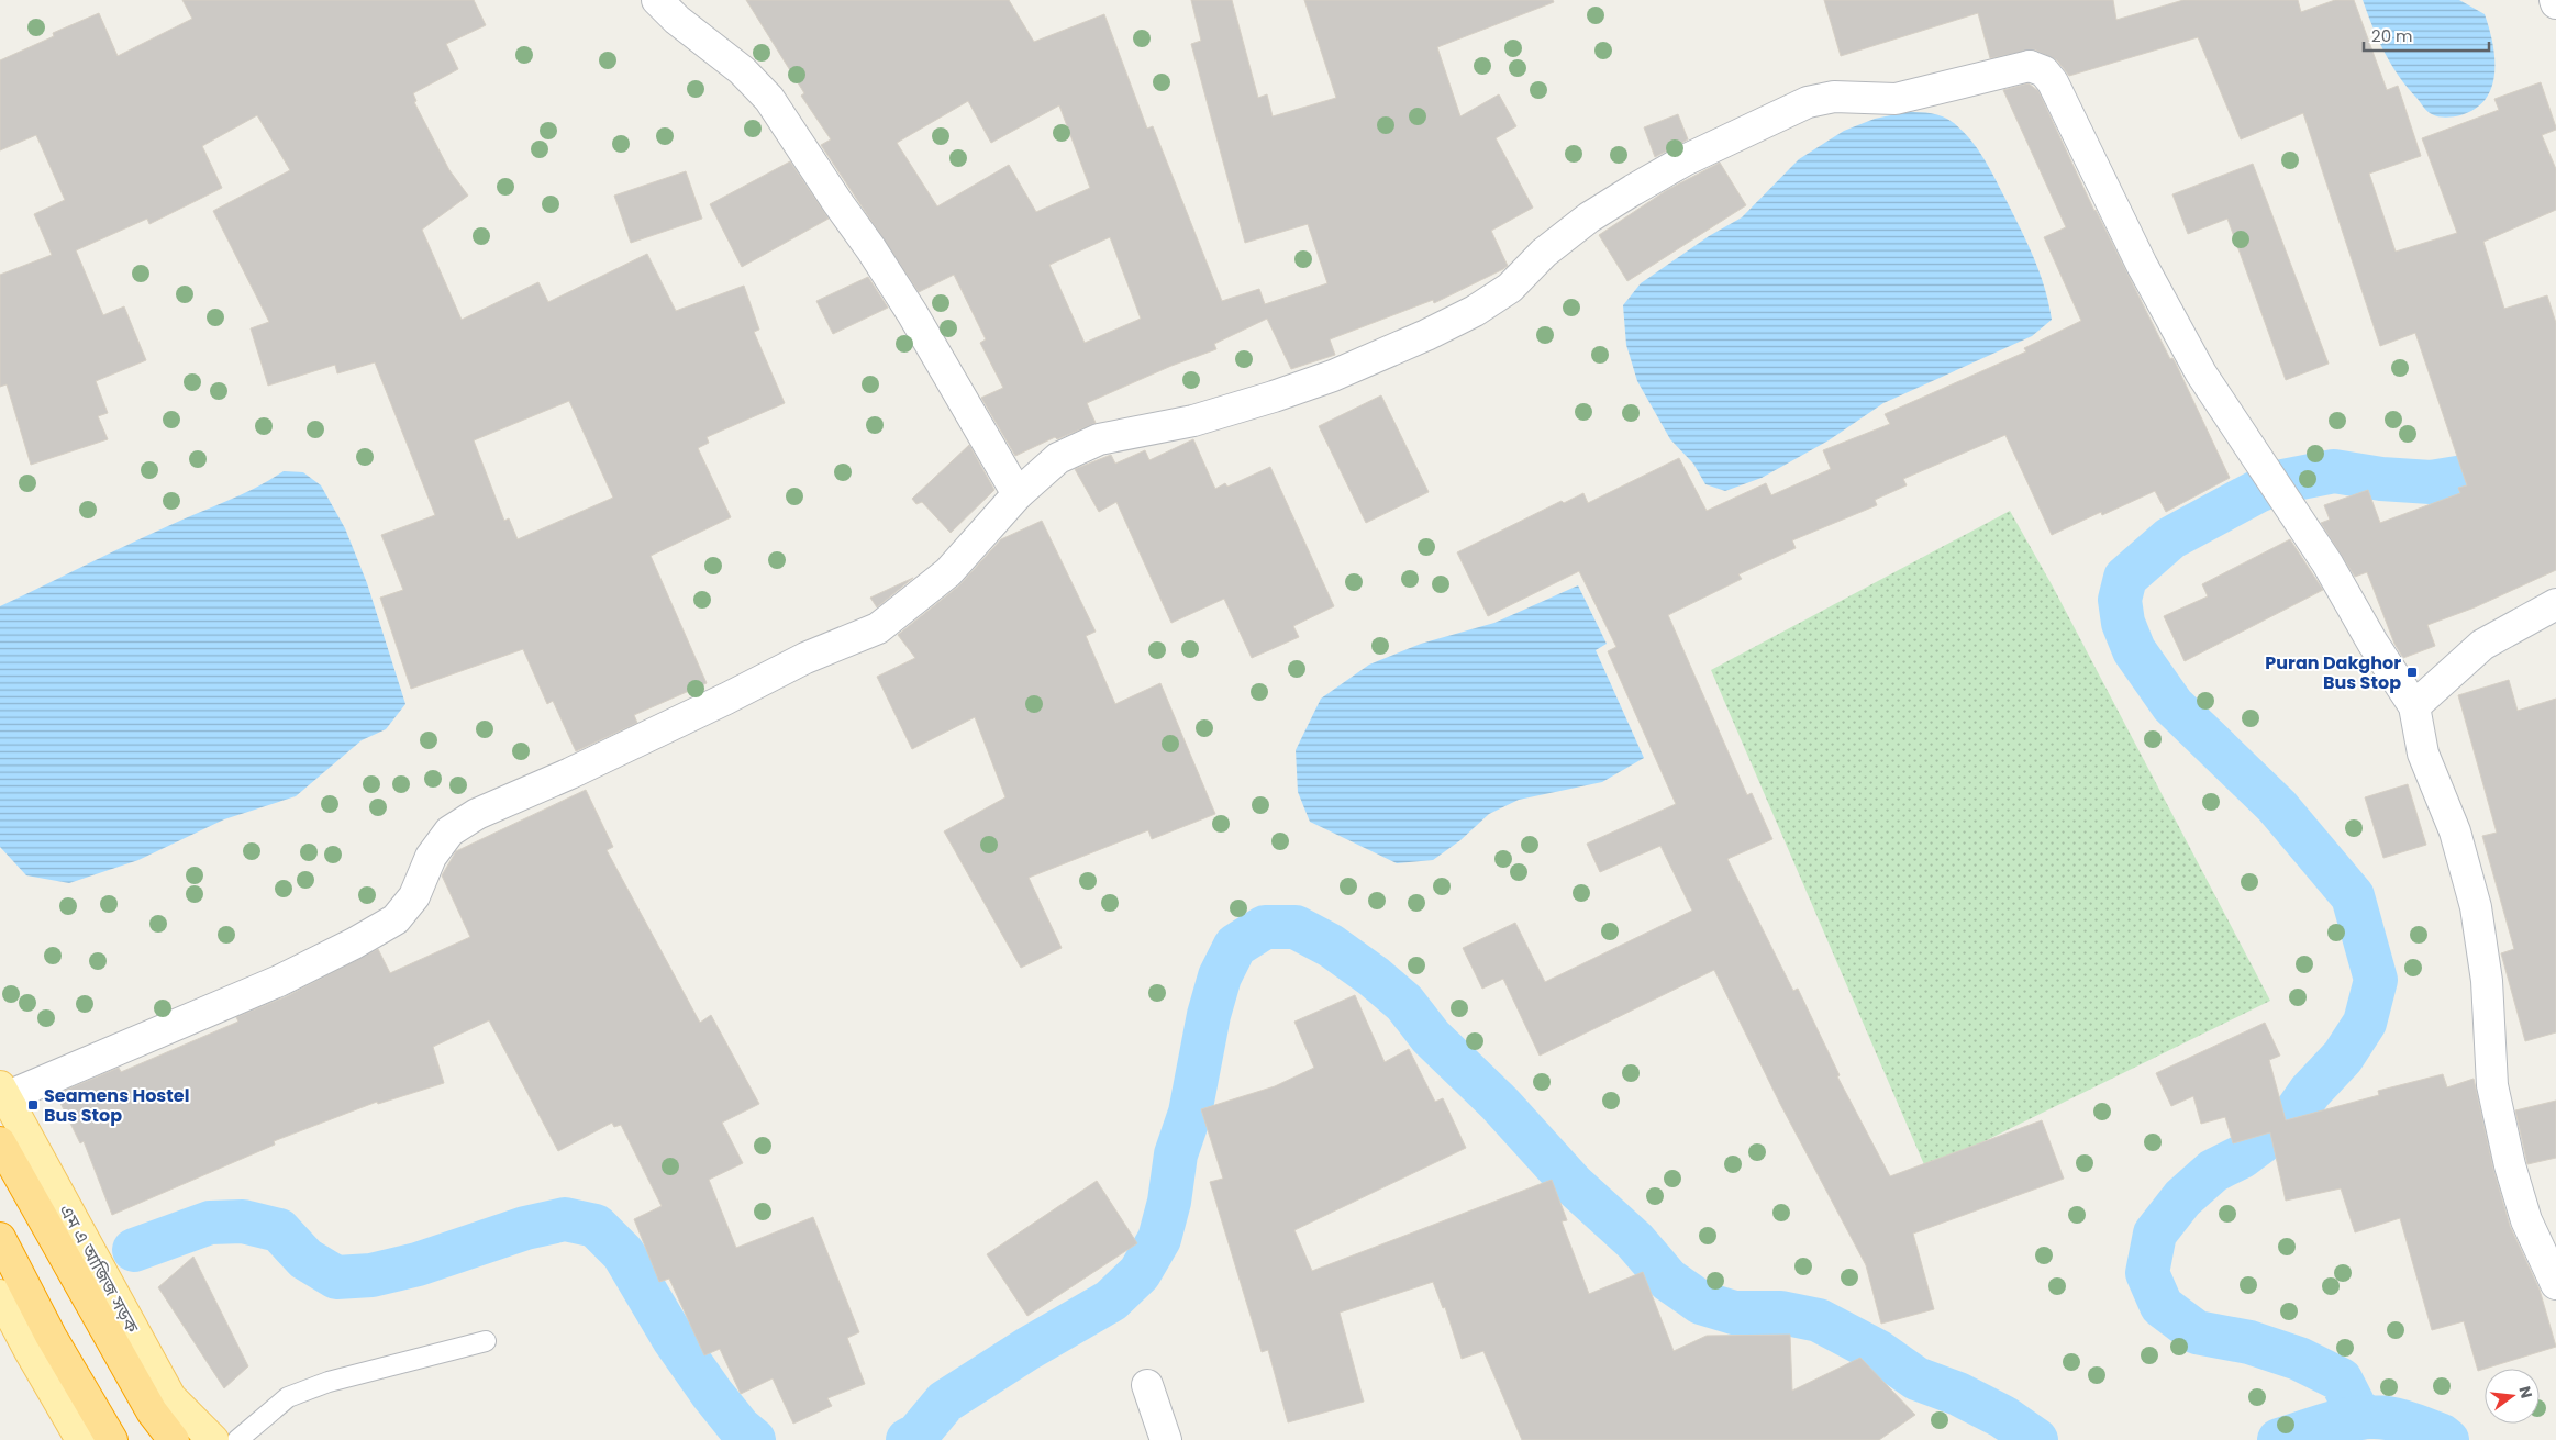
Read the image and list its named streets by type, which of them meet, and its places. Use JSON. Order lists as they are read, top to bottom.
{
  "streets": {
    "main road": ["এম এ আজিজ সড়ক"]
  },
  "places": {
    "transit": ["Puran Dakghor Bus Stop", "Seamens Hostel Bus Stop"]
  },
  "scale_bar": "20 m",
  "north": "right"
}
